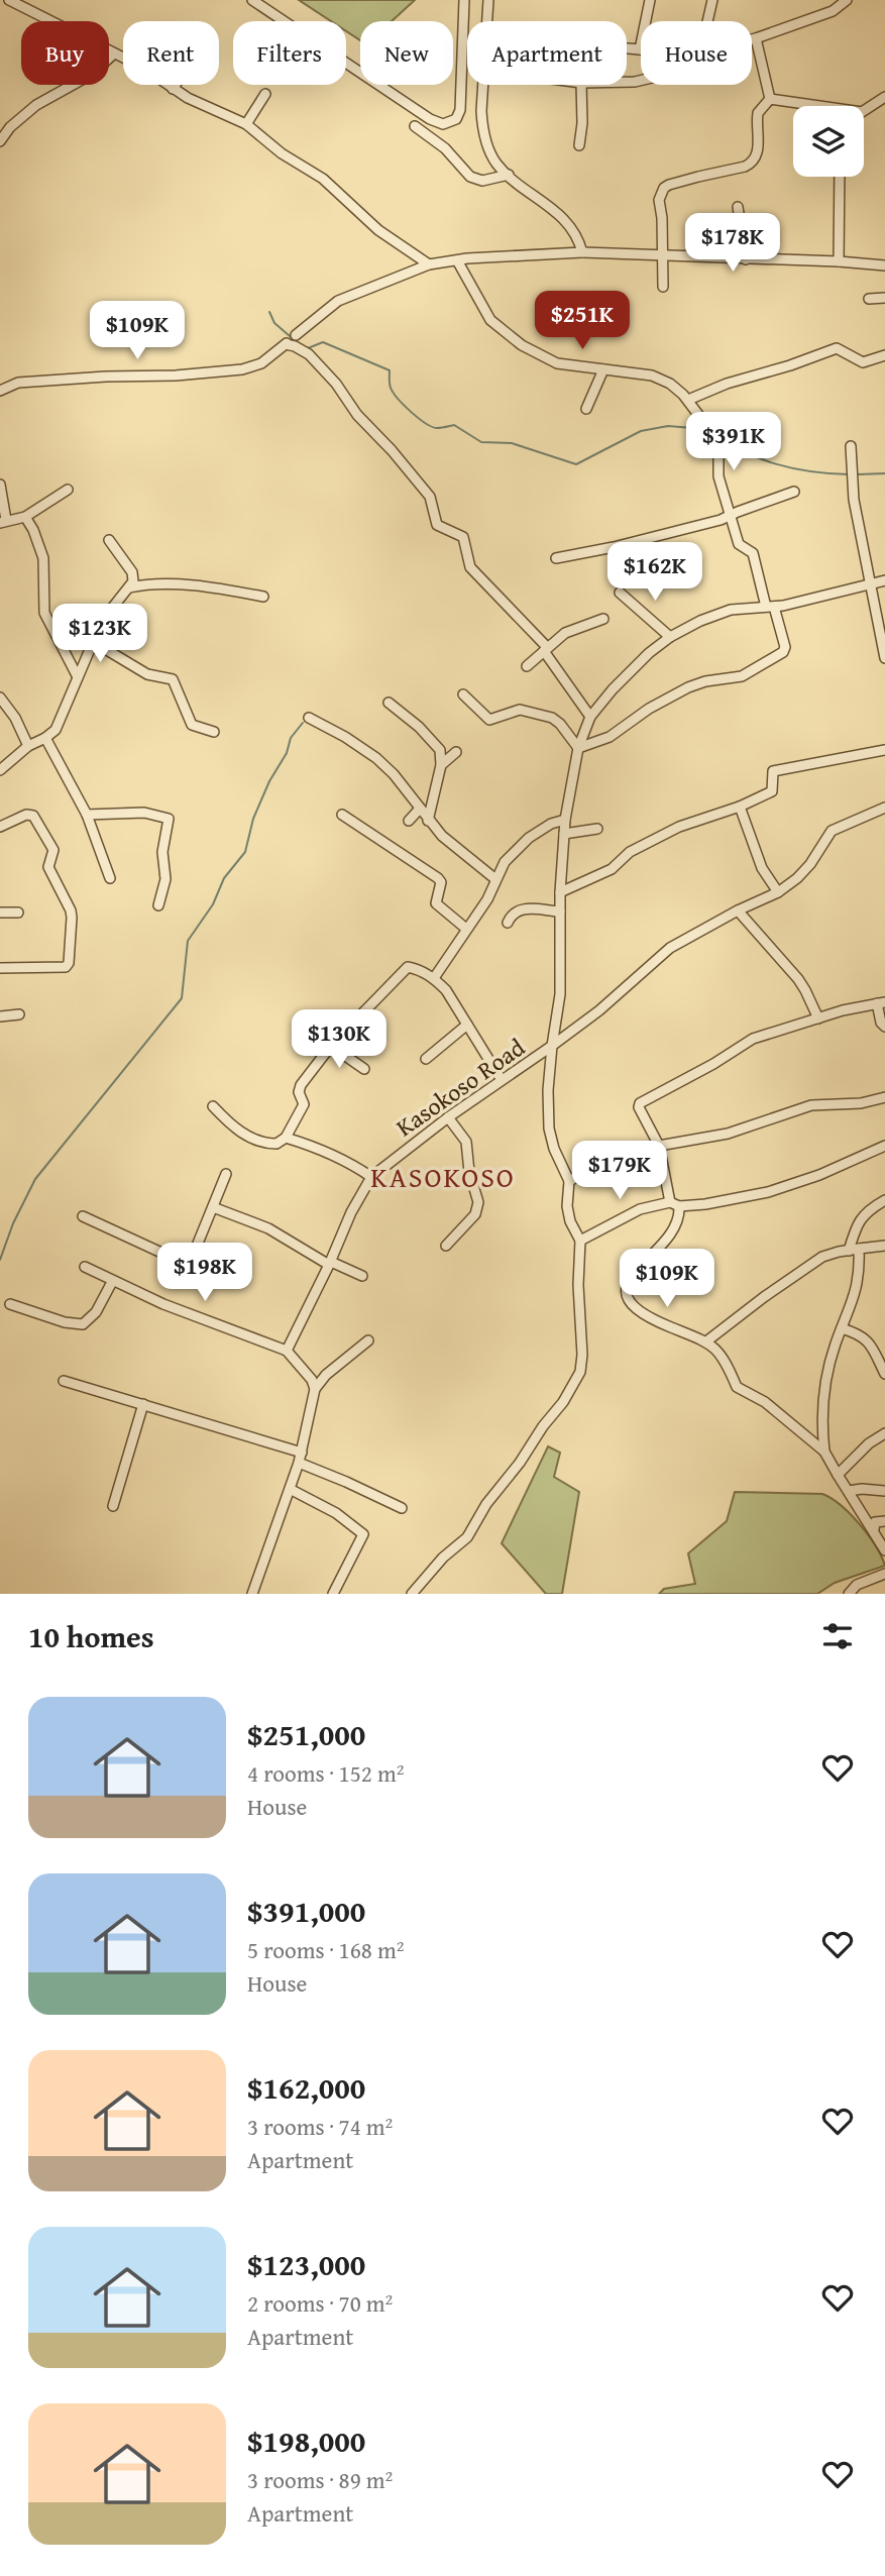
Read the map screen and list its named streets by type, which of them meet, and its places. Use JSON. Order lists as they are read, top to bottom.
{
  "streets": {
    "street": ["Kasokoso Road"]
  },
  "districts": ["KASOKOSO"],
  "page": {
    "chip": [
      "Buy",
      "Rent",
      "Filters",
      "New",
      "Apartment",
      "House"
    ],
    "price": [
      "$178K",
      "$251K",
      "$109K",
      "$391K",
      "$162K",
      "$123K",
      "$130K",
      "$179K",
      "$198K",
      "$109K"
    ],
    "heading": "10 homes",
    "list": [
      {
        "name": "$251,000",
        "note": "4 rooms · 152 m² · House"
      },
      {
        "name": "$391,000",
        "note": "5 rooms · 168 m² · House"
      },
      {
        "name": "$162,000",
        "note": "3 rooms · 74 m² · Apartment"
      },
      {
        "name": "$123,000",
        "note": "2 rooms · 70 m² · Apartment"
      },
      {
        "name": "$198,000",
        "note": "3 rooms · 89 m² · Apartment"
      }
    ]
  }
}
